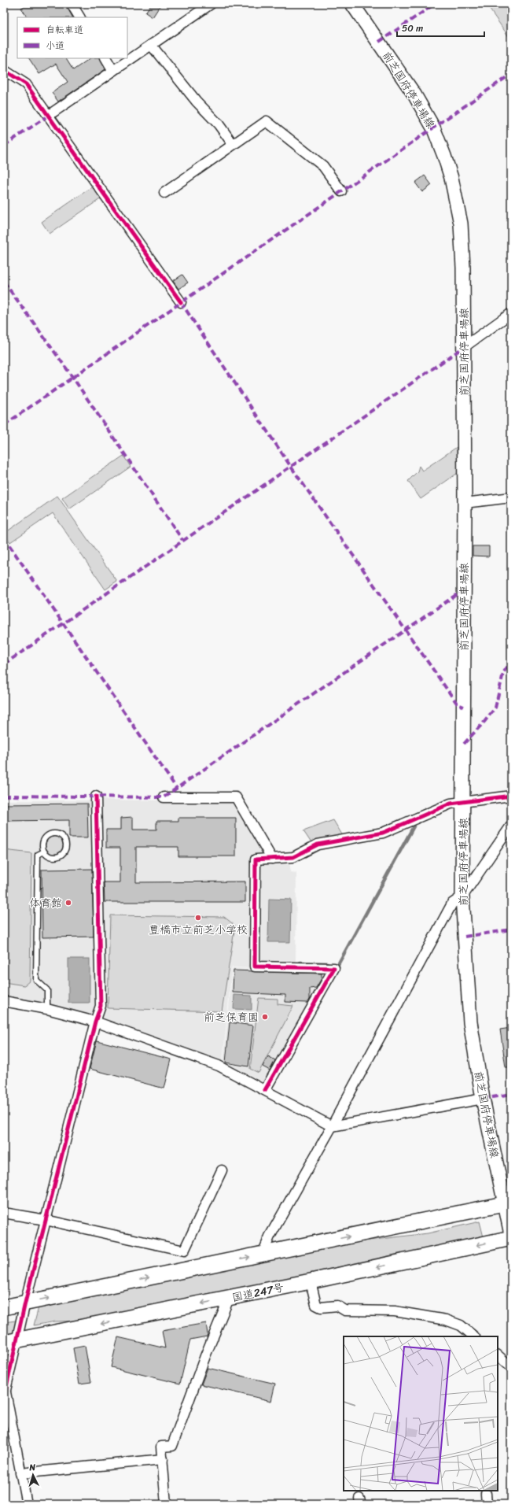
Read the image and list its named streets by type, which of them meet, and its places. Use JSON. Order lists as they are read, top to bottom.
{
  "streets": {
    "highway": ["国道247号"],
    "main road": ["前芝国府停車場線"]
  },
  "places": ["体育館", "豊橋市立前芝小学校", "前芝保育園"],
  "legend": ["自転車道", "小道"],
  "scale_bar": "50 m",
  "north": "top"
}
